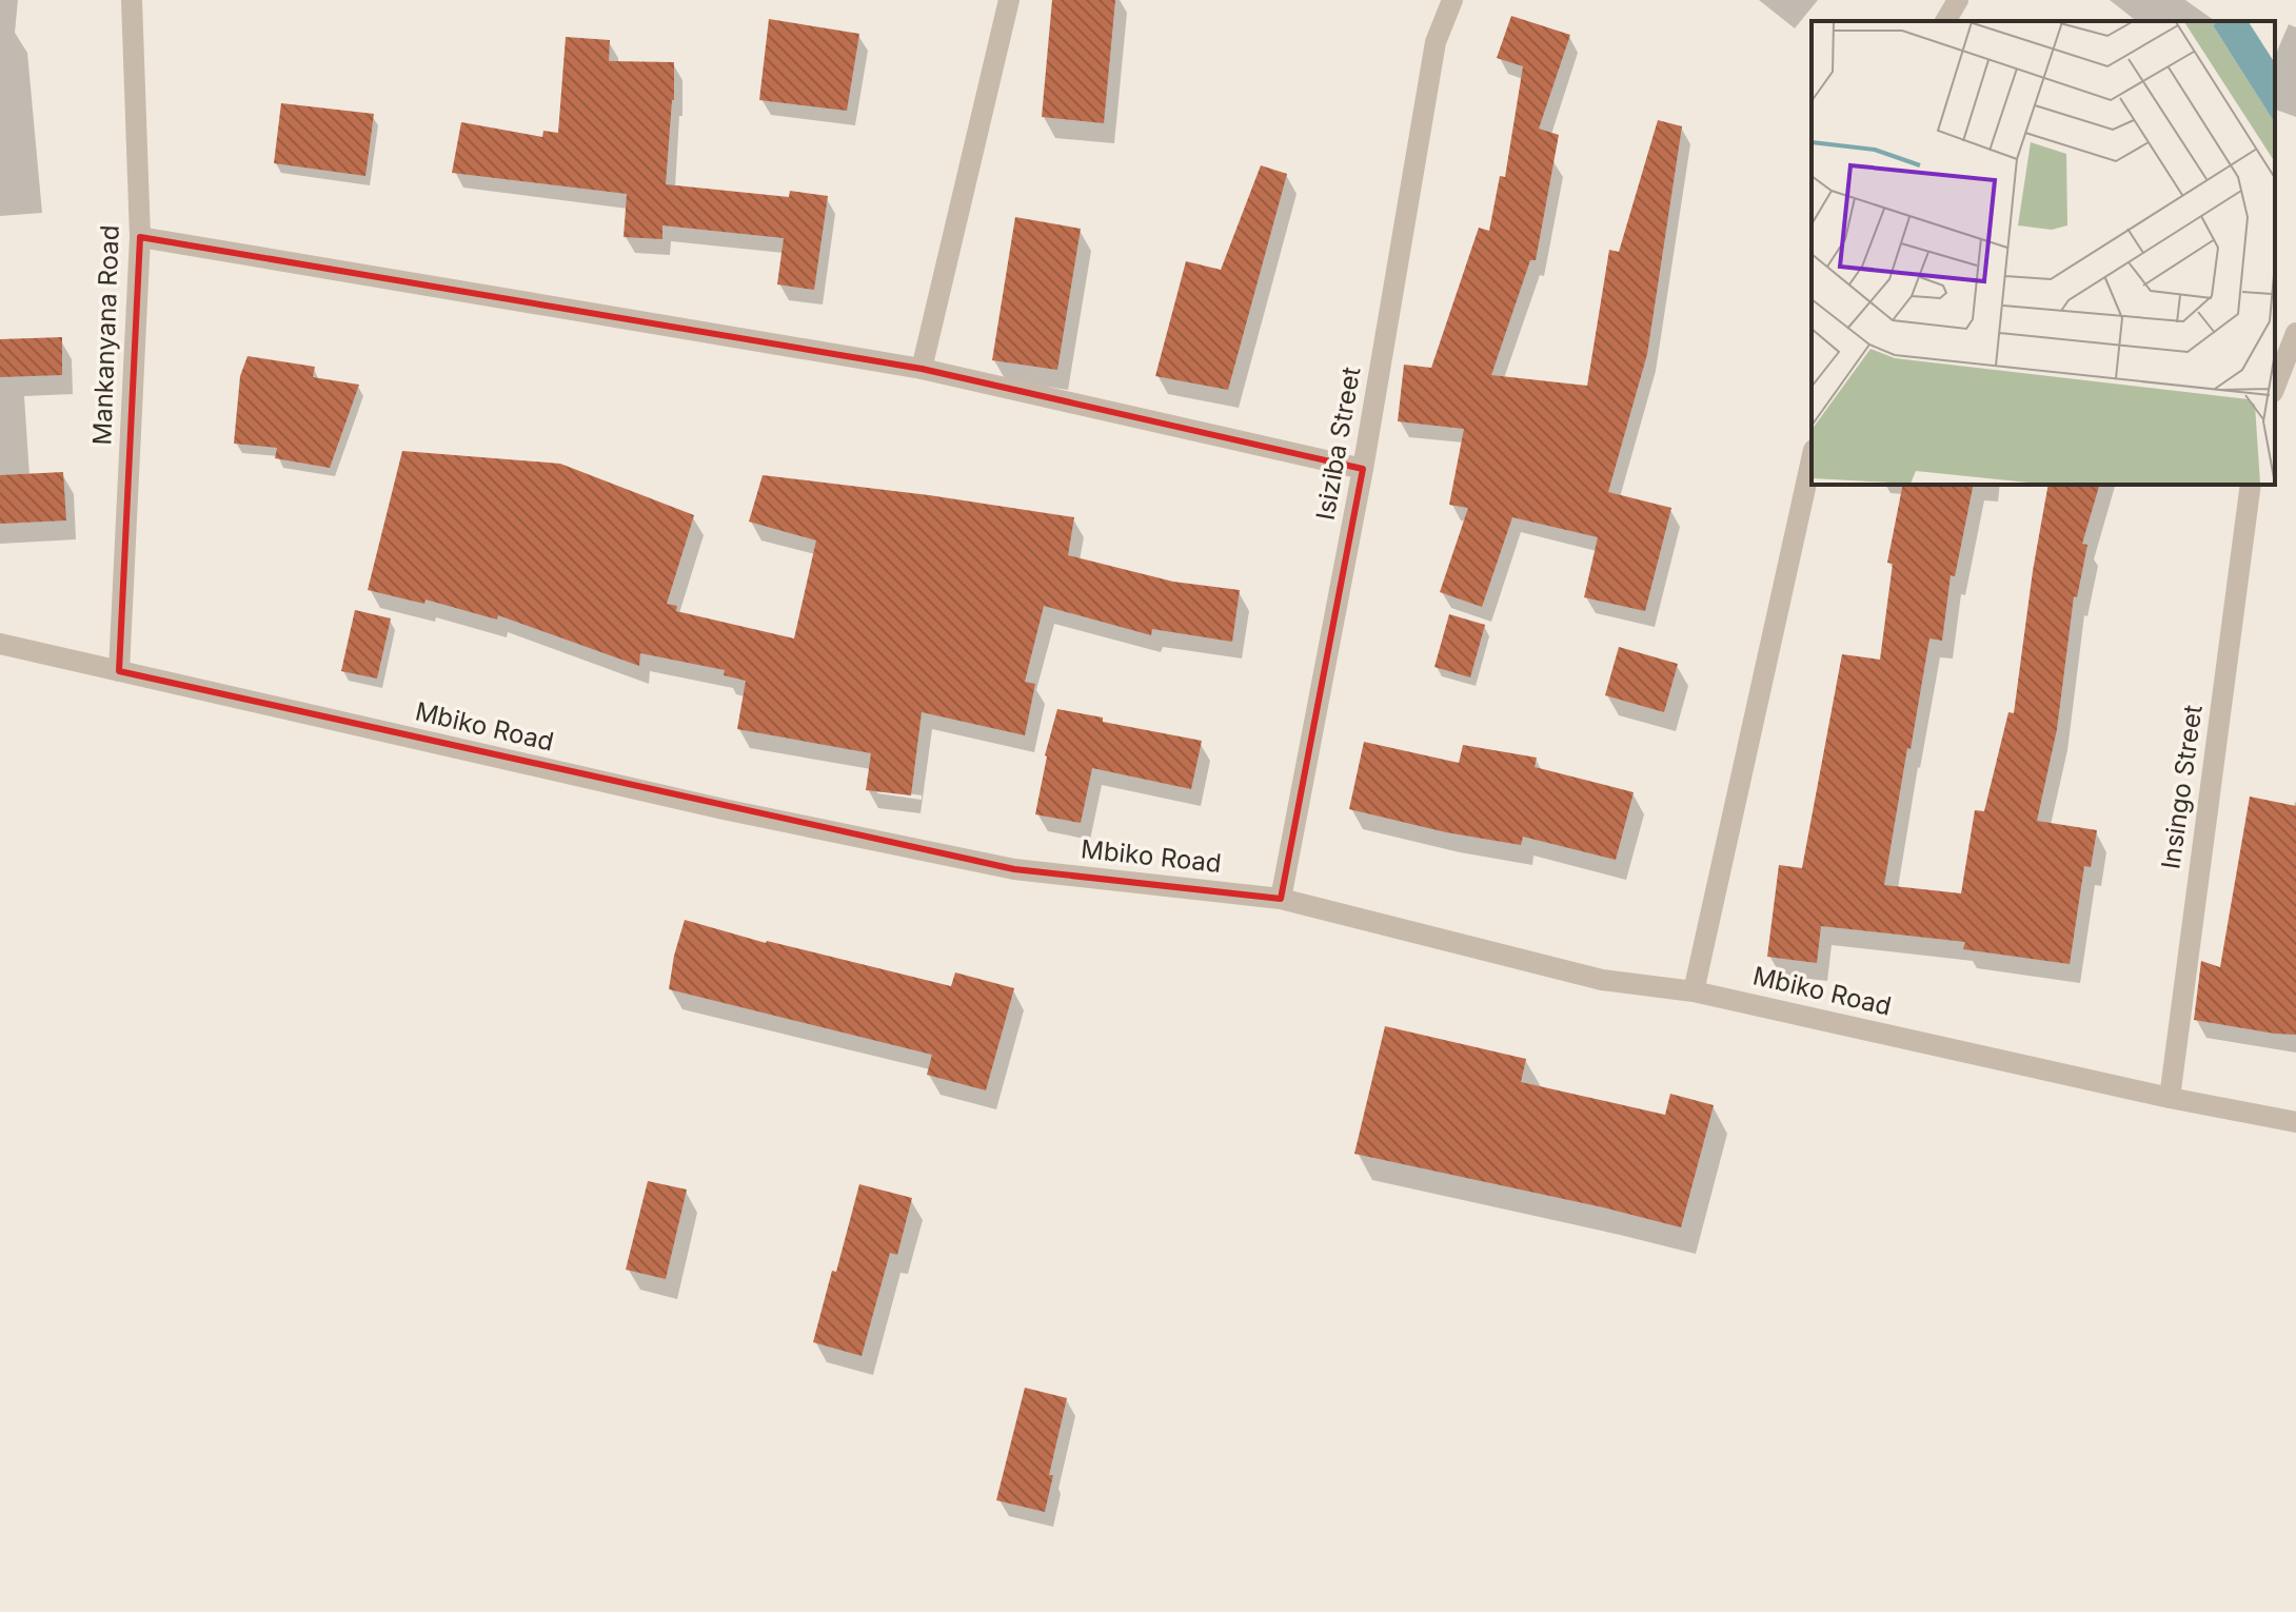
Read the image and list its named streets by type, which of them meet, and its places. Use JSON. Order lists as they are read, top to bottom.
{
  "streets": {
    "street": [
      "Mankanyana Road",
      "Isiziba Street",
      "Mbiko Road",
      "Insingo Street"
    ]
  },
  "crossings": [
    ["Mankanyana Road", "Mbiko Road"],
    ["Isiziba Street", "Mbiko Road"],
    ["Mbiko Road", "Insingo Street"]
  ]
}
